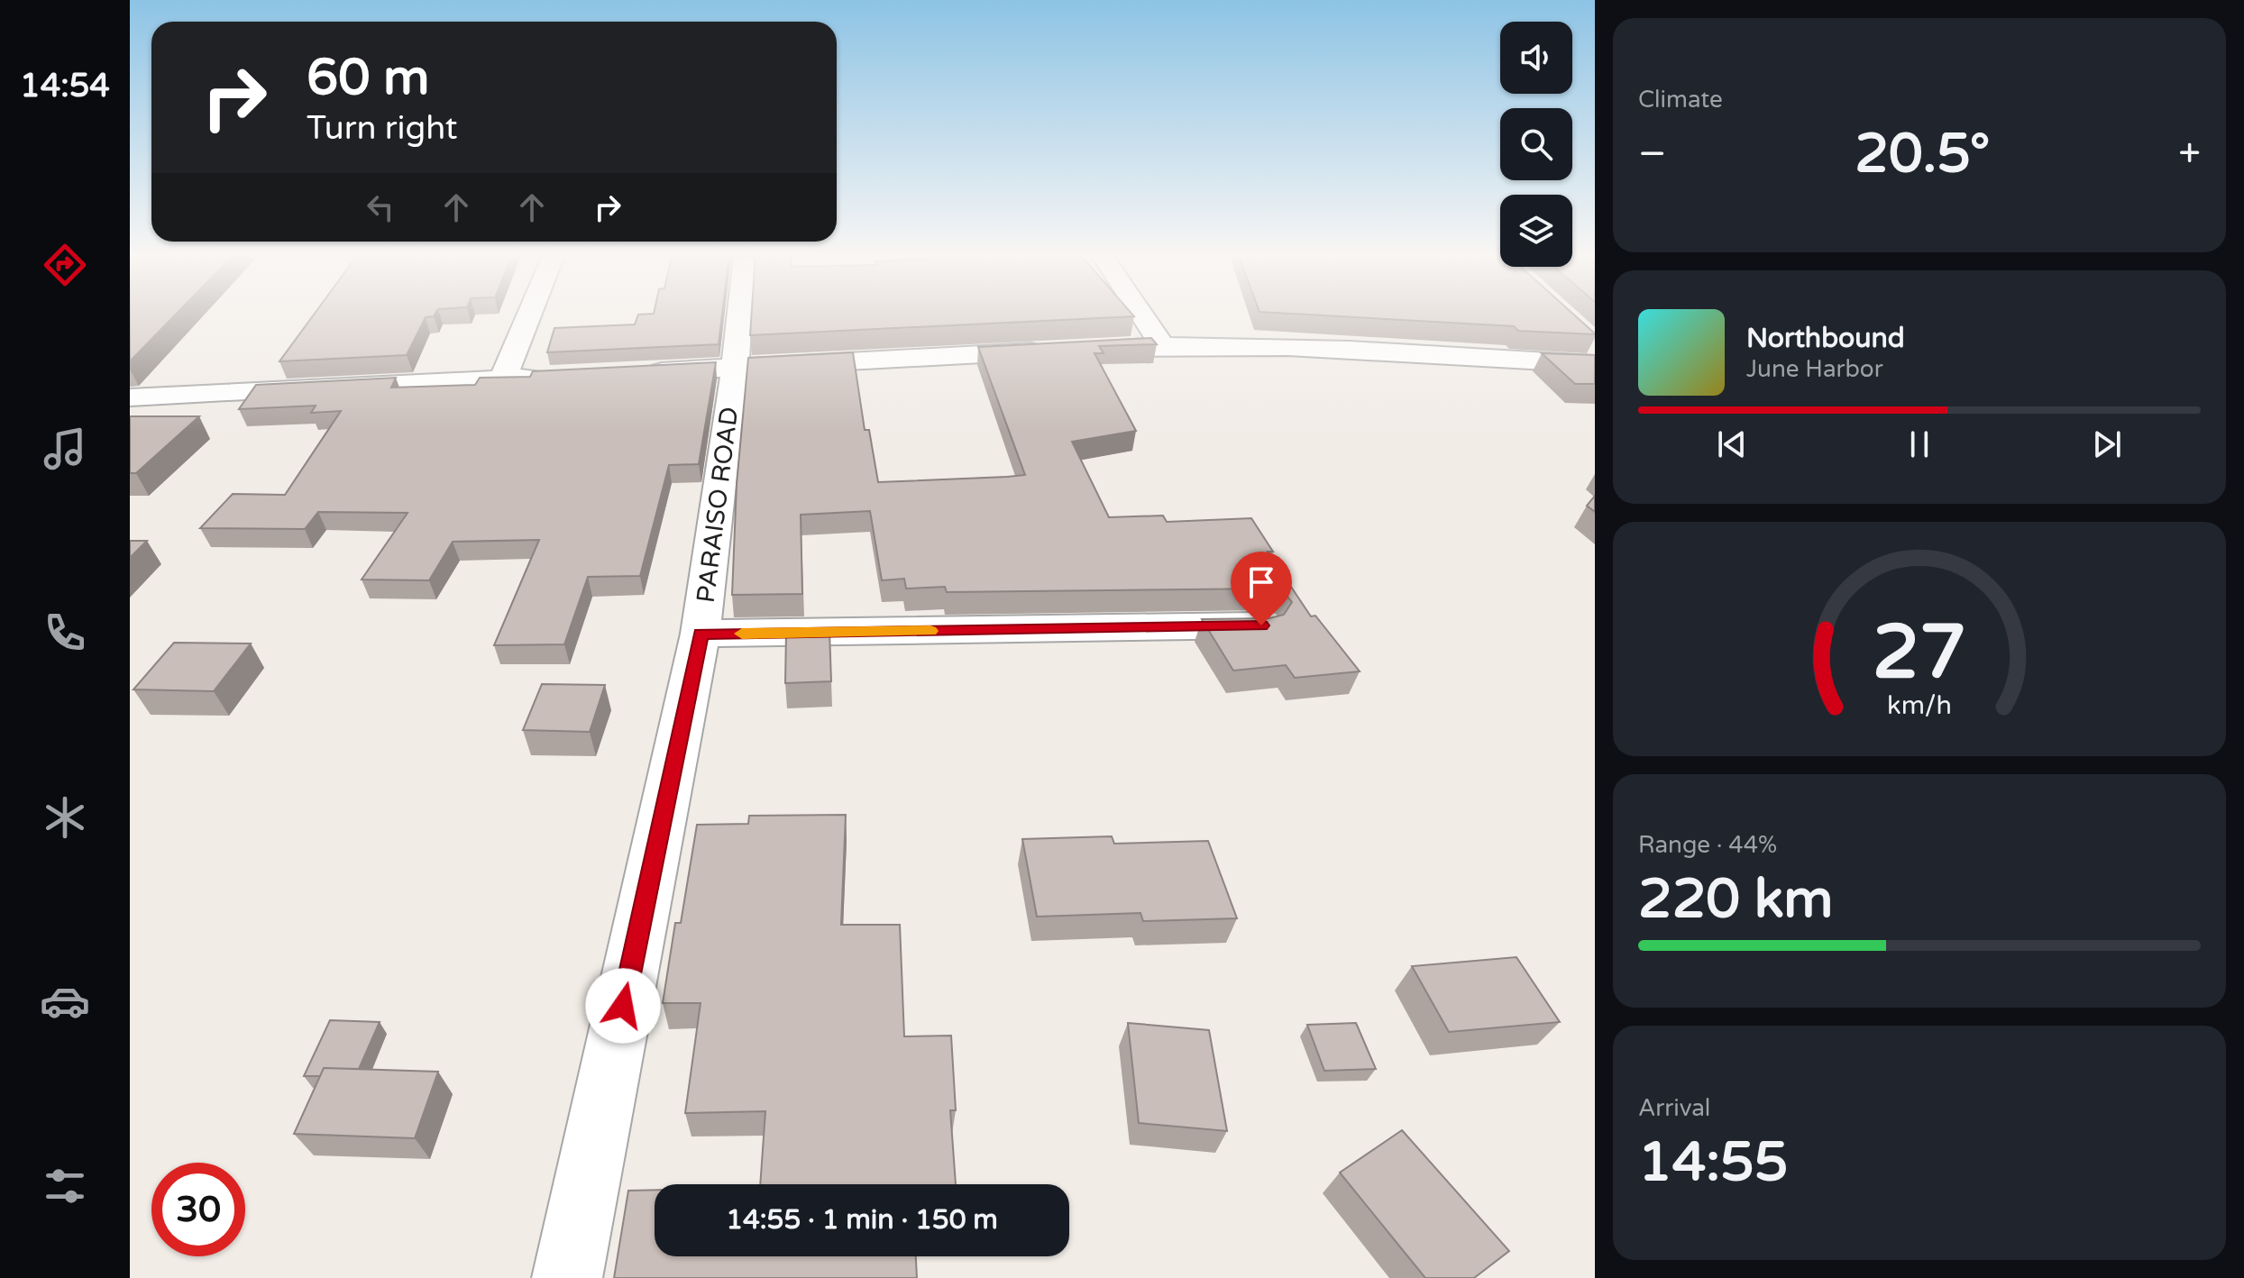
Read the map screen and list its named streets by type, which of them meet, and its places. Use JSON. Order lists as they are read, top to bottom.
{
  "streets": {
    "street": ["PARAISO ROAD"]
  },
  "page": {
    "tabs": "14:54",
    "tile": [
      "Climate",
      ["Range · 44%", "220 km"],
      ["Arrival", "14:55"]
    ],
    "turn": ["60 m", "Turn right"],
    "heat": ["−", "20.5°", "+"],
    "song": ["Northbound", "June Harbor"],
    "limit": "30",
    "trip": "14:55 · 1 min · 150 m",
    "gauge": ["27", "km/h"]
  }
}
